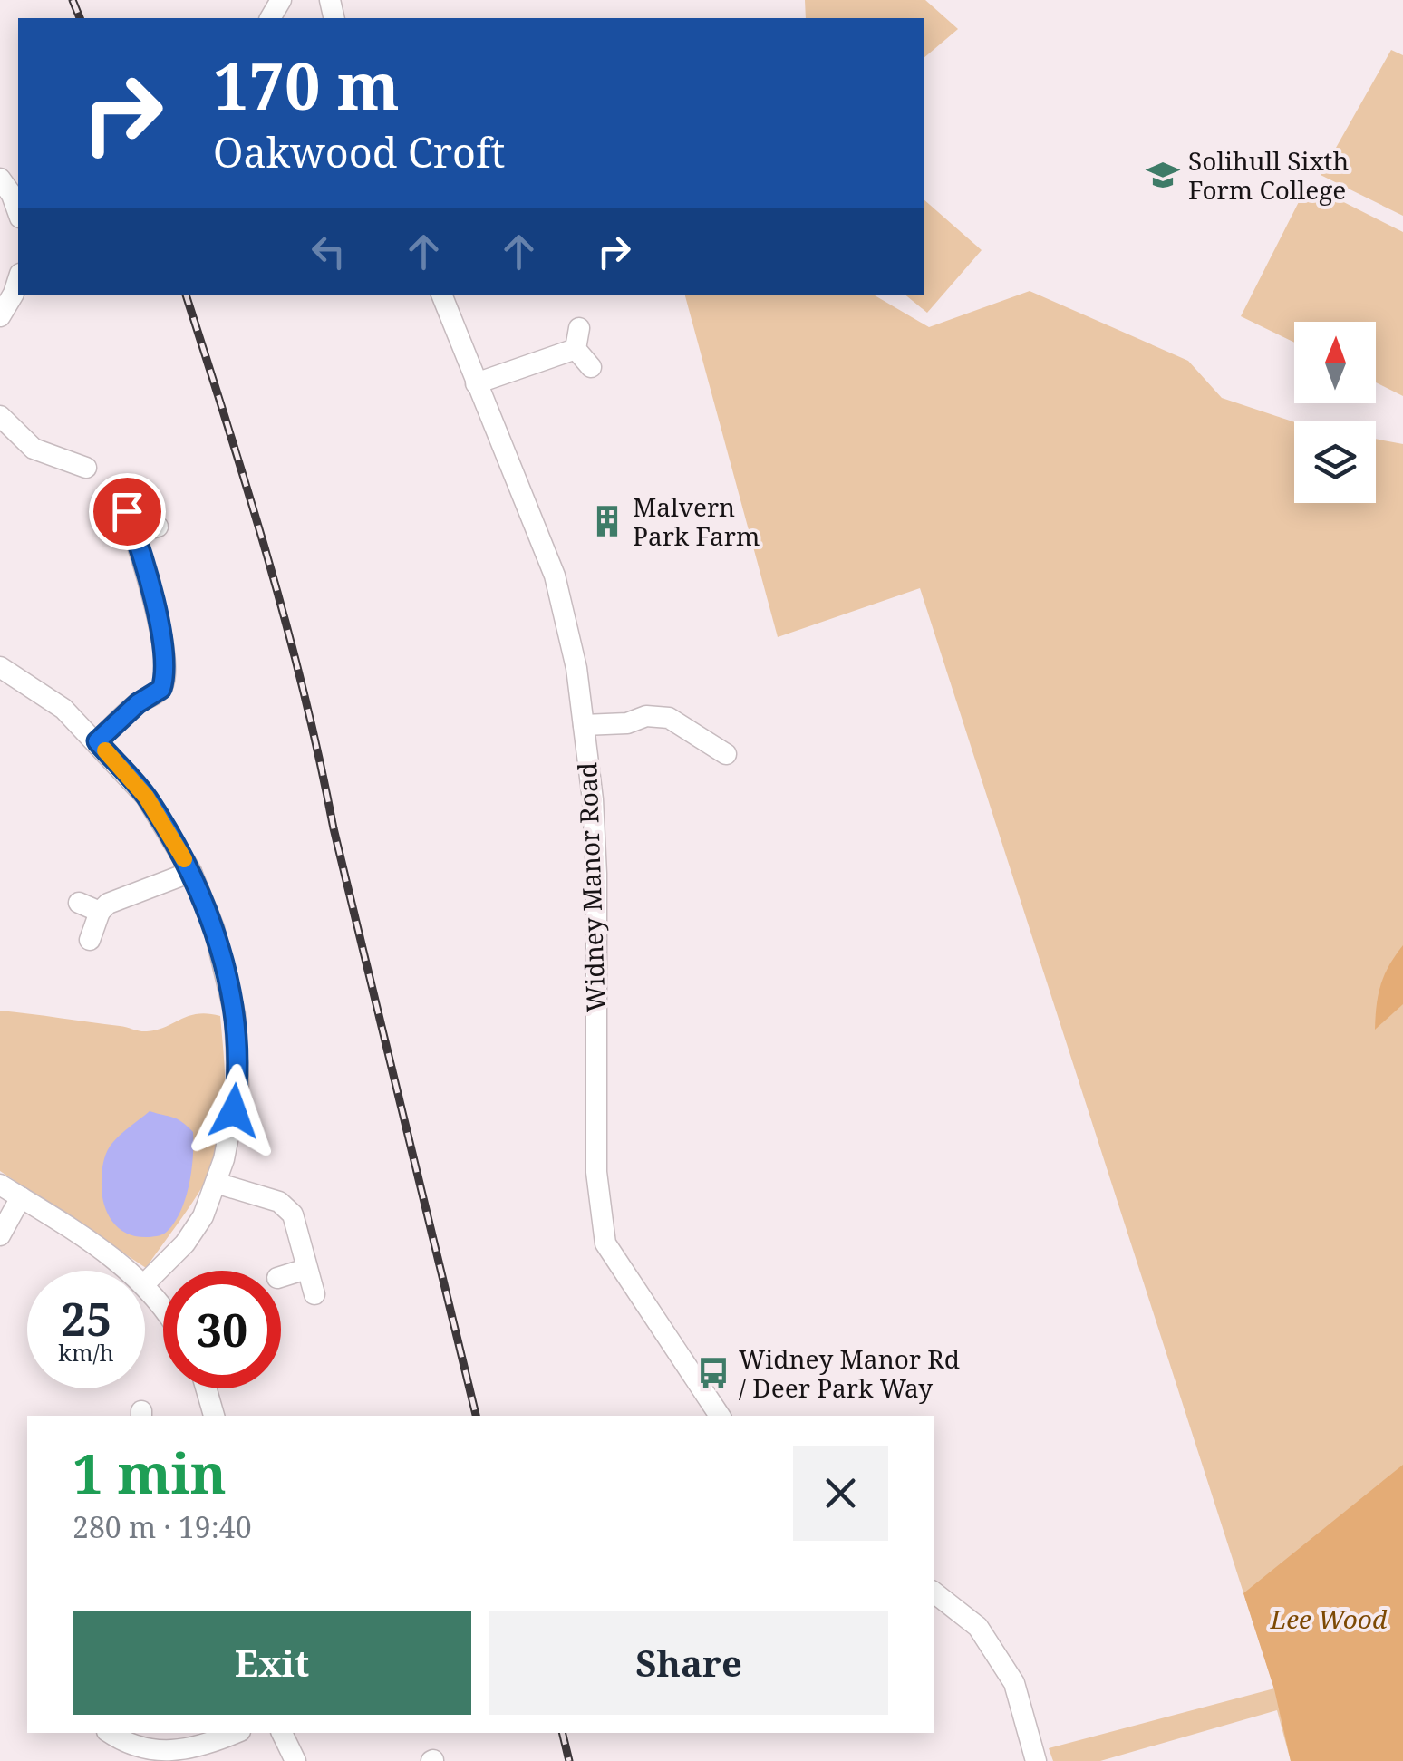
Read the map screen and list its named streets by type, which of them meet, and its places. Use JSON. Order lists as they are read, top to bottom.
{
  "streets": {
    "street": ["Widney Manor Road"]
  },
  "parks": ["Lee Wood"],
  "places": {
    "school or university": ["Solihull Sixth Form College"],
    "building": ["Malvern Park Farm"],
    "bus stop": ["Widney Manor Rd / Deer Park Way"]
  },
  "north": "top",
  "page": {
    "turn": ["170 m", "Oakwood Croft"],
    "speed": "25 km/h",
    "limit": "30",
    "heading": ["1 min", "280 m · 19:40"],
    "buttons": ["Exit", "Share"]
  }
}
